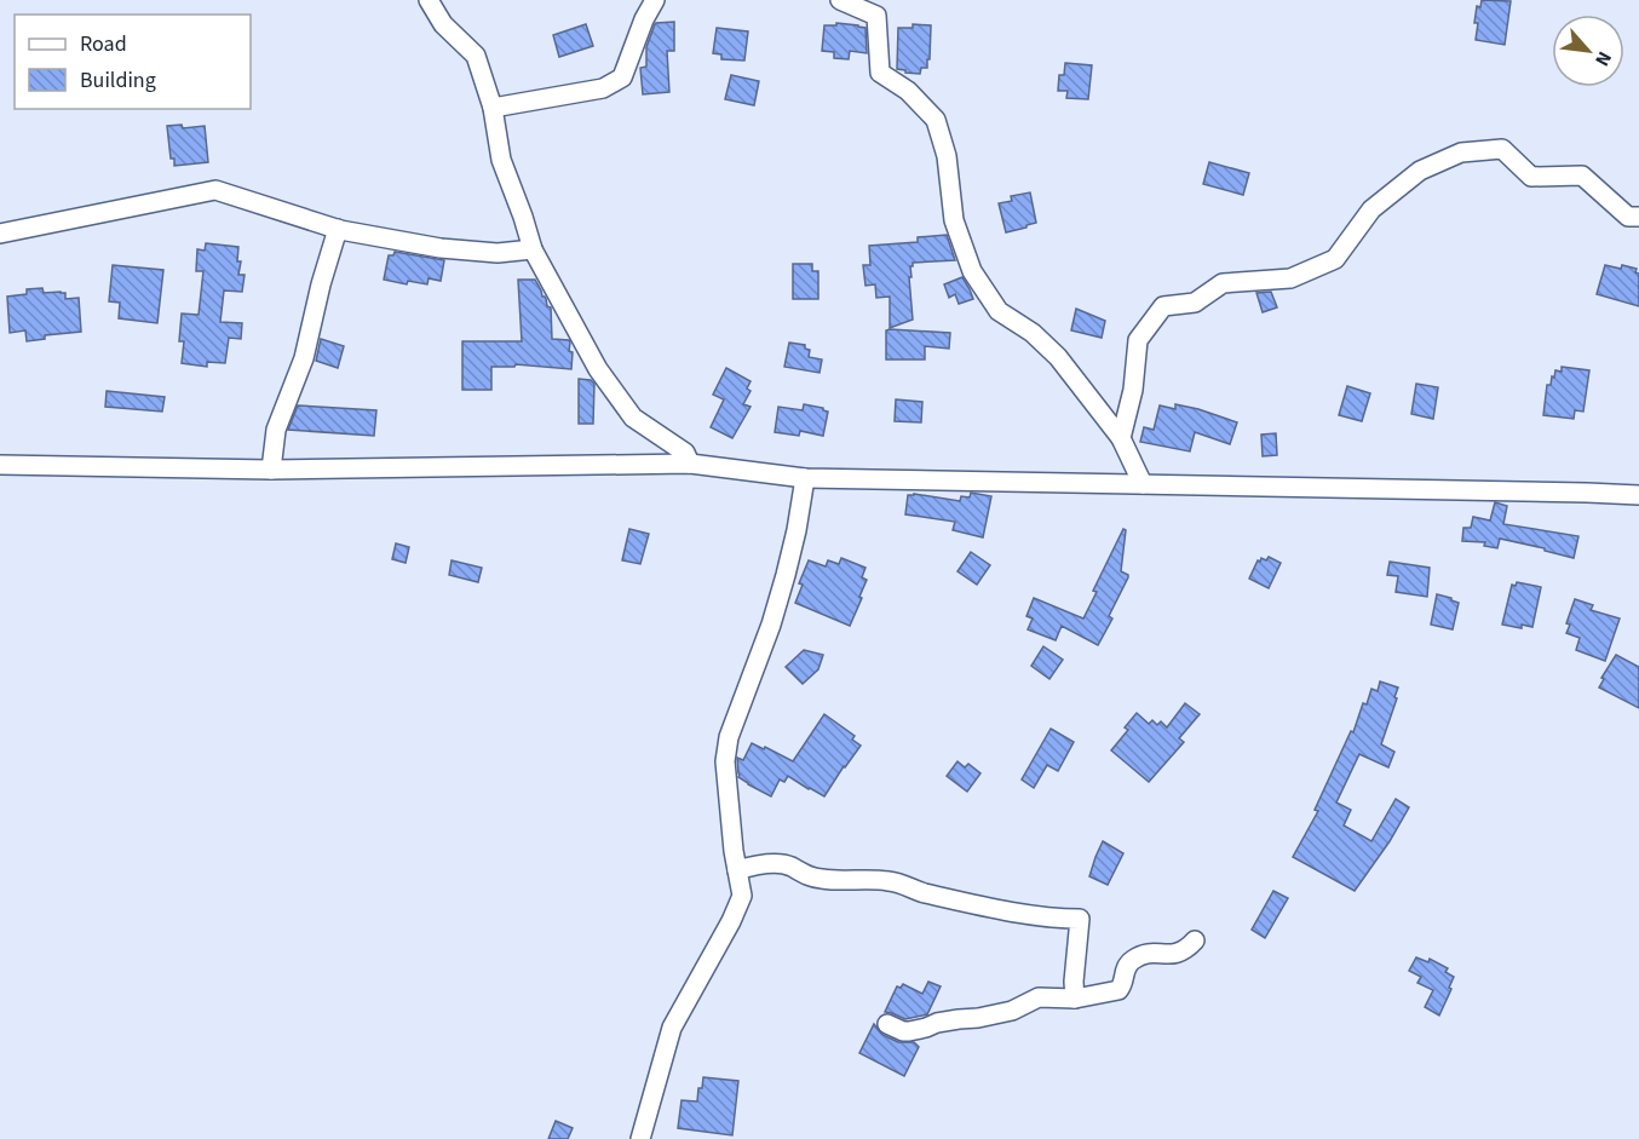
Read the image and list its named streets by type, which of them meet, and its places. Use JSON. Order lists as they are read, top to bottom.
{
  "legend": ["Road", "Building"],
  "north": "bottom right"
}
